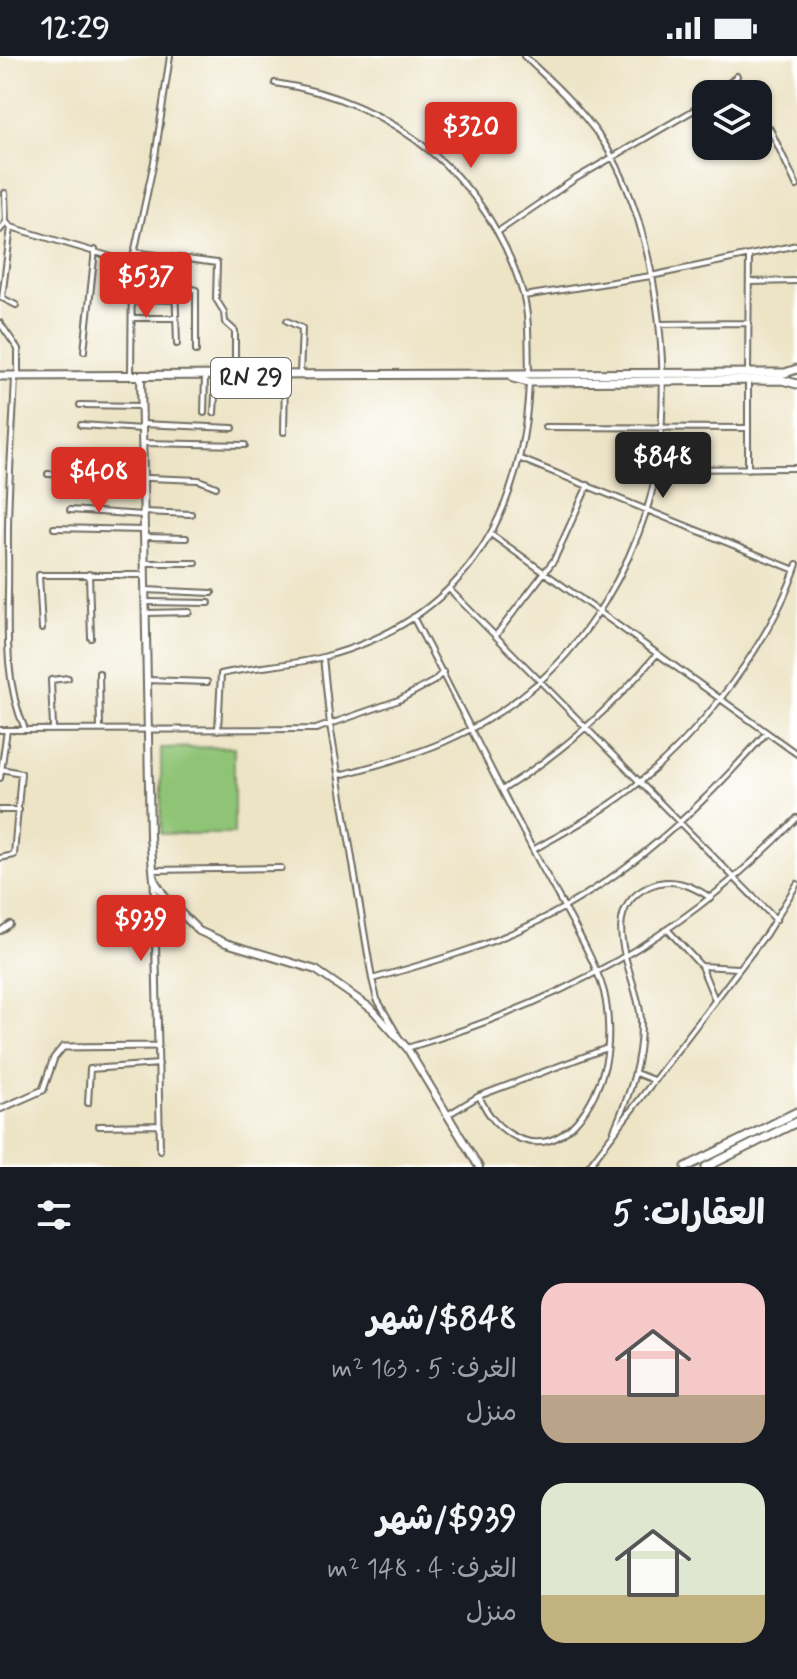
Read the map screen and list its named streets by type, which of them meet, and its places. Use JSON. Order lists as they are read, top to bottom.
{
  "streets": {
    "main road": ["RN 29"]
  },
  "page": {
    "status": "12:29",
    "price": [
      "$320",
      "$537",
      "$848",
      "$408",
      "$939"
    ],
    "heading": "العقارات: 5",
    "list": [
      {
        "name": "$848/شهر",
        "note": "الغرف: 5 · 163 m² · منزل"
      },
      {
        "name": "$939/شهر",
        "note": "الغرف: 4 · 148 m² · منزل"
      }
    ]
  }
}
